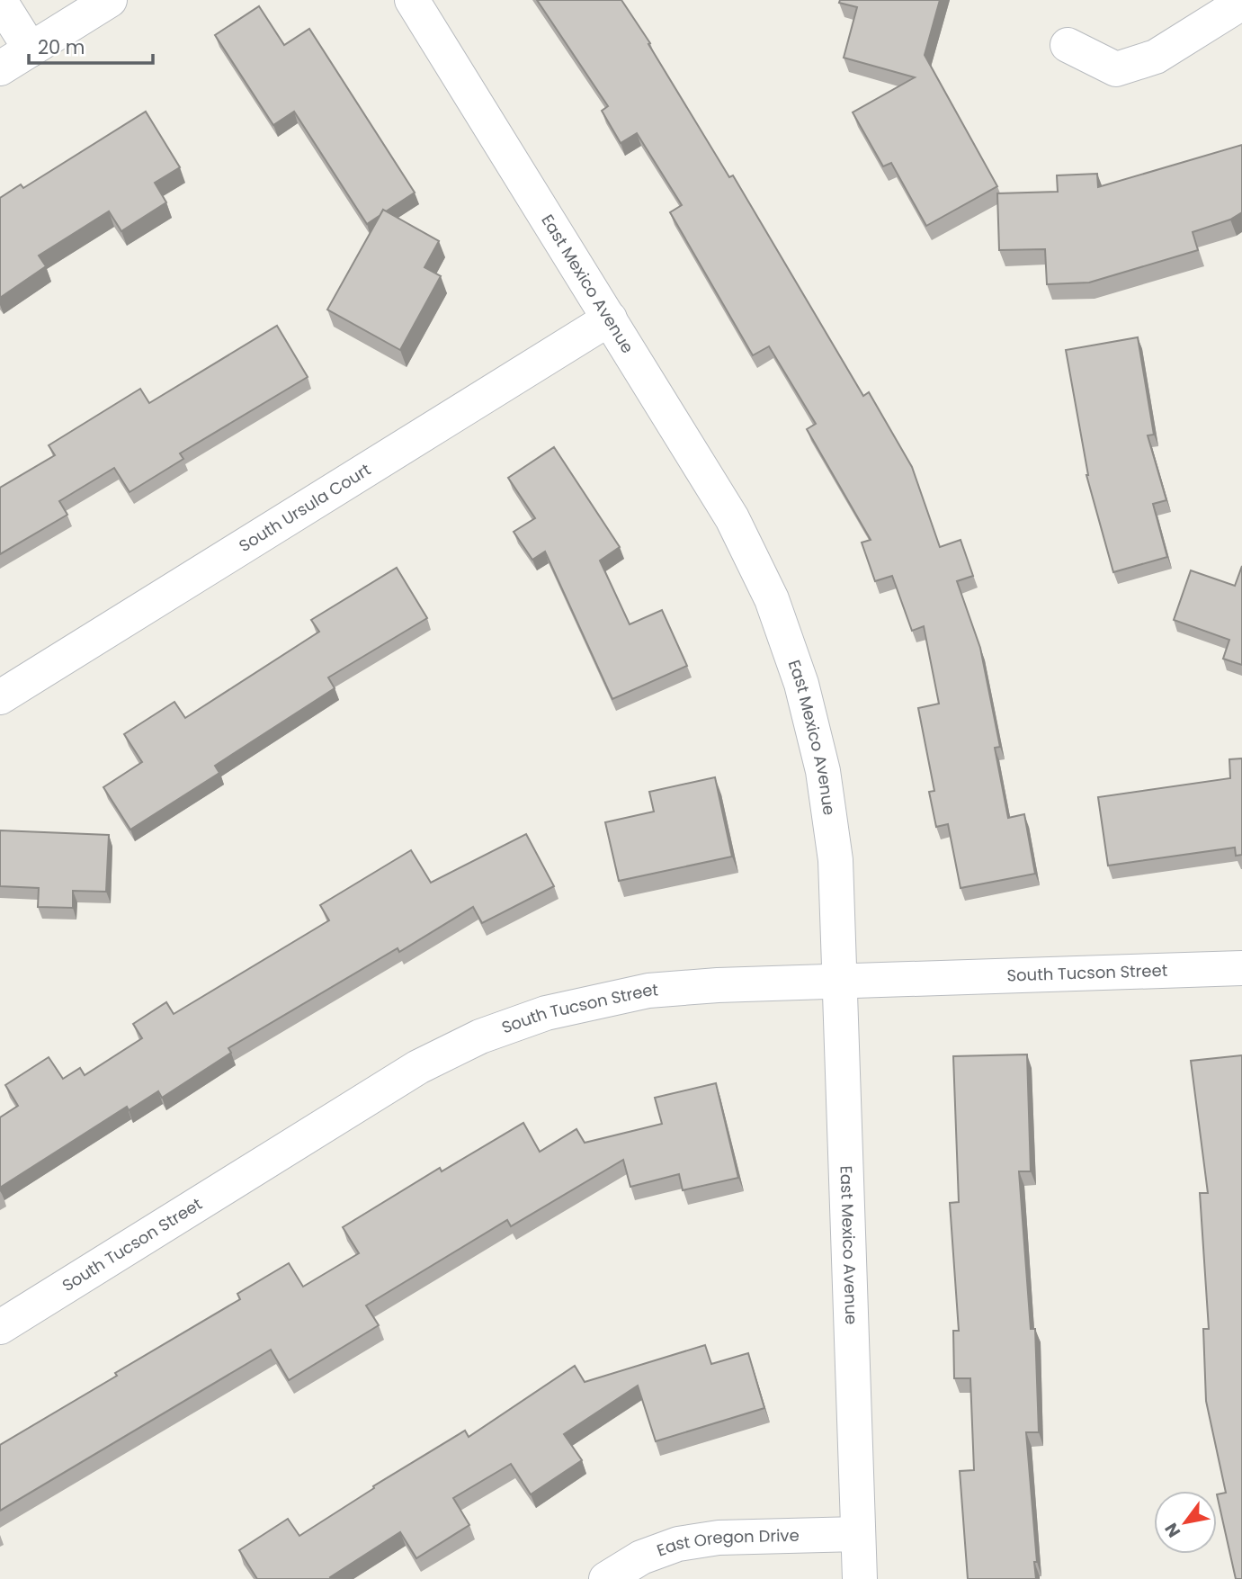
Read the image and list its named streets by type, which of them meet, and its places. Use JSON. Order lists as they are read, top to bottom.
{
  "streets": {
    "street": [
      "East Mexico Avenue",
      "South Ursula Court",
      "South Tucson Street",
      "East Oregon Drive"
    ]
  },
  "crossings": [
    ["East Mexico Avenue", "South Ursula Court"],
    ["East Mexico Avenue", "South Tucson Street"],
    ["East Mexico Avenue", "East Oregon Drive"]
  ],
  "scale_bar": "20 m",
  "north": "bottom left"
}
